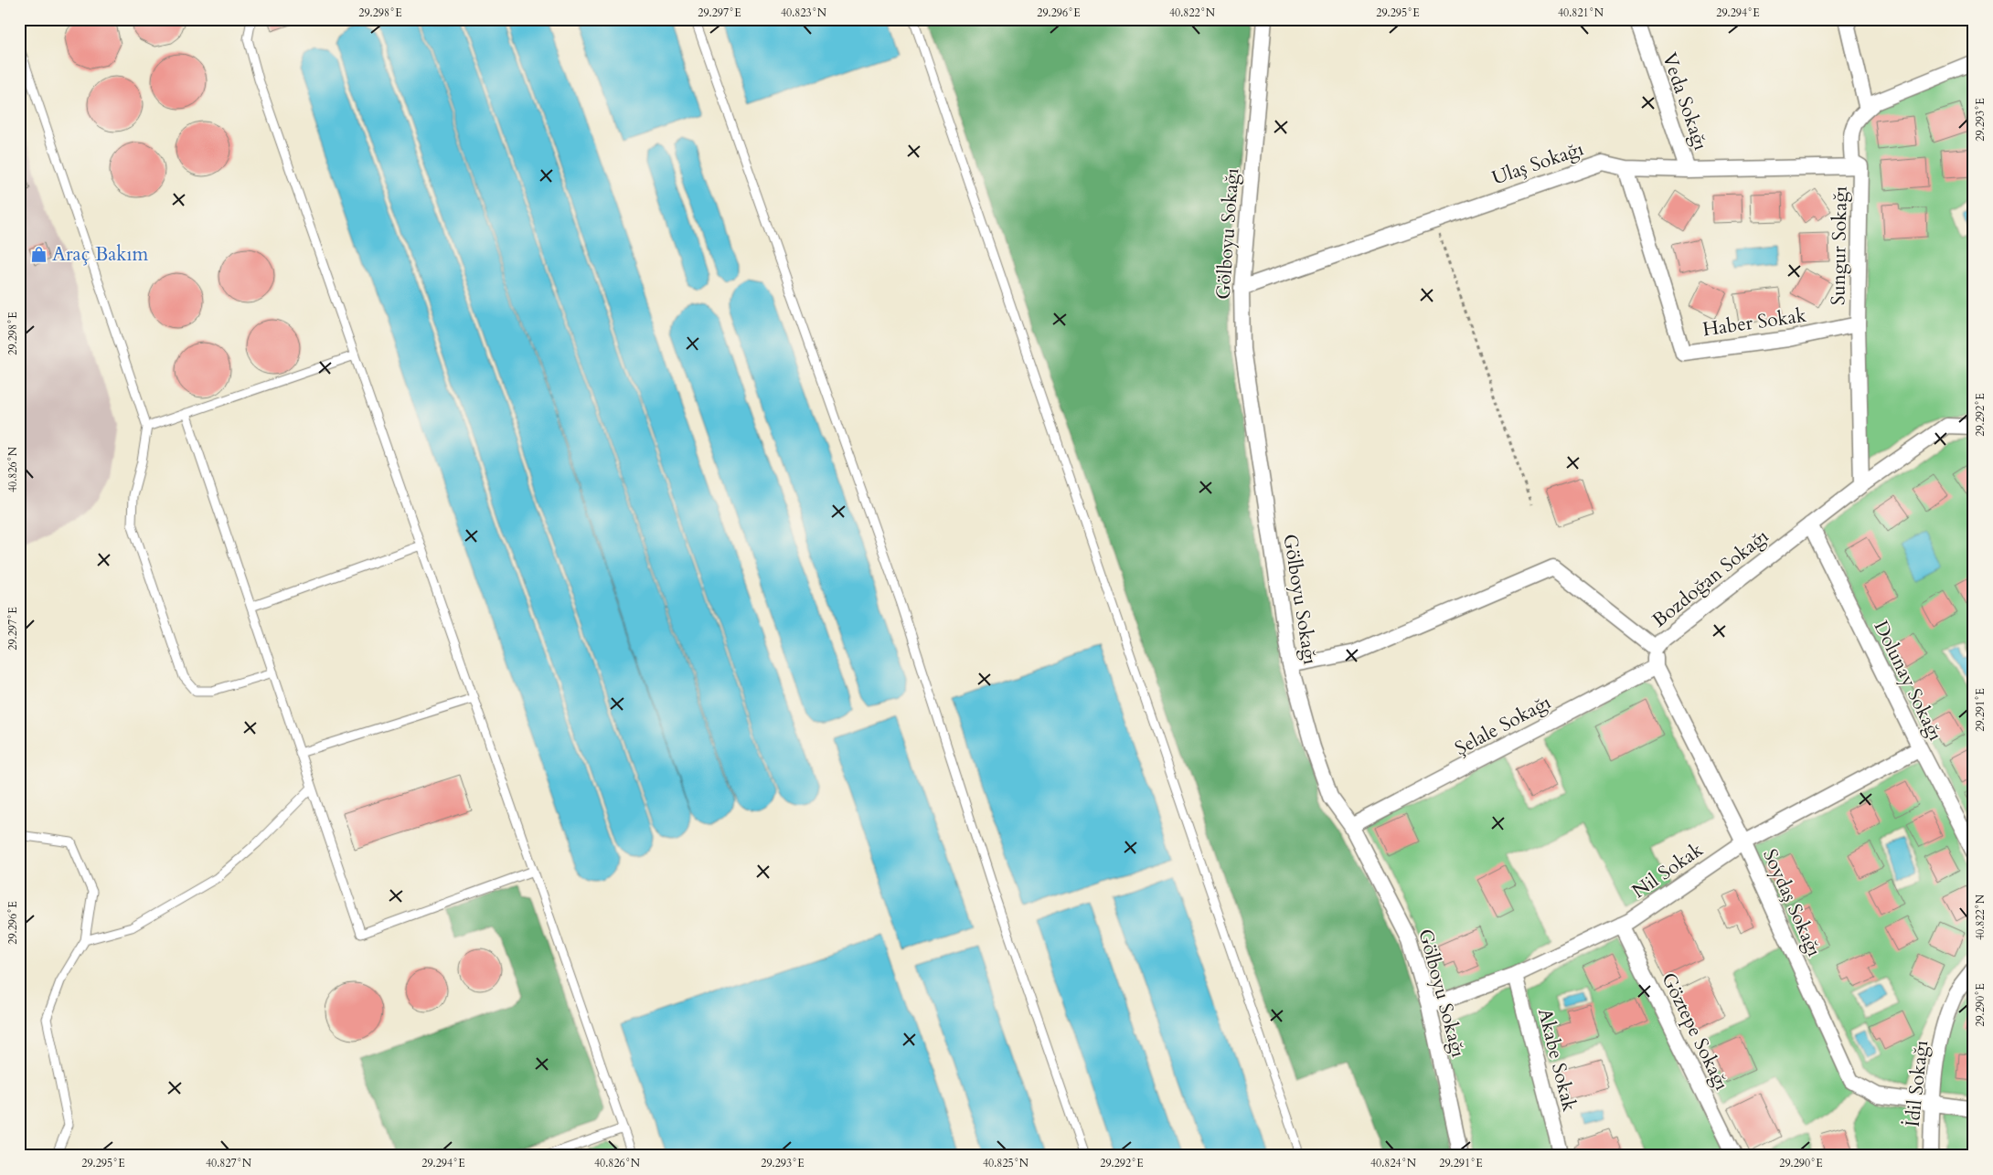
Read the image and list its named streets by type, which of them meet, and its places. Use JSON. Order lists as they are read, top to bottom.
{
  "streets": {
    "street": [
      "Veda Sokağı",
      "Ulaş Sokağı",
      "Gölboyu Sokağı",
      "Sungur Sokağı",
      "Haber Sokak",
      "Bozdoğan Sokağı",
      "Dolunay Sokağı",
      "Şelale Sokağı",
      "Nil Sokak",
      "Soydaş Sokağı",
      "Göztepe Sokağı",
      "Akabe Sokak",
      "İdil Sokağı"
    ]
  },
  "crossings": [
    ["Veda Sokağı", "Ulaş Sokağı"],
    ["Ulaş Sokağı", "Gölboyu Sokağı"],
    ["Ulaş Sokağı", "Sungur Sokağı"],
    ["Ulaş Sokağı", "Haber Sokak"],
    ["Gölboyu Sokağı", "Bozdoğan Sokağı"],
    ["Gölboyu Sokağı", "Şelale Sokağı"],
    ["Gölboyu Sokağı", "Nil Sokak"],
    ["Sungur Sokağı", "Haber Sokak"],
    ["Sungur Sokağı", "Bozdoğan Sokağı"],
    ["Bozdoğan Sokağı", "Dolunay Sokağı"],
    ["Dolunay Sokağı", "Nil Sokak"],
    ["Şelale Sokağı", "Soydaş Sokağı"],
    ["Nil Sokak", "Soydaş Sokağı"],
    ["Nil Sokak", "Göztepe Sokağı"],
    ["Nil Sokak", "Akabe Sokak"],
    ["Soydaş Sokağı", "İdil Sokağı"]
  ],
  "places": {
    "shop": ["Araç Bakım"]
  },
  "coordinates": [
    "29.298°E",
    "29.297°E",
    "40.823°N",
    "29.296°E",
    "40.822°N",
    "29.295°E",
    "40.821°N",
    "29.294°E",
    "29.293°E",
    "29.292°E",
    "40.826°N",
    "29.291°E",
    "29.290°E",
    "40.827°N",
    "40.825°N",
    "40.824°N"
  ]
}
